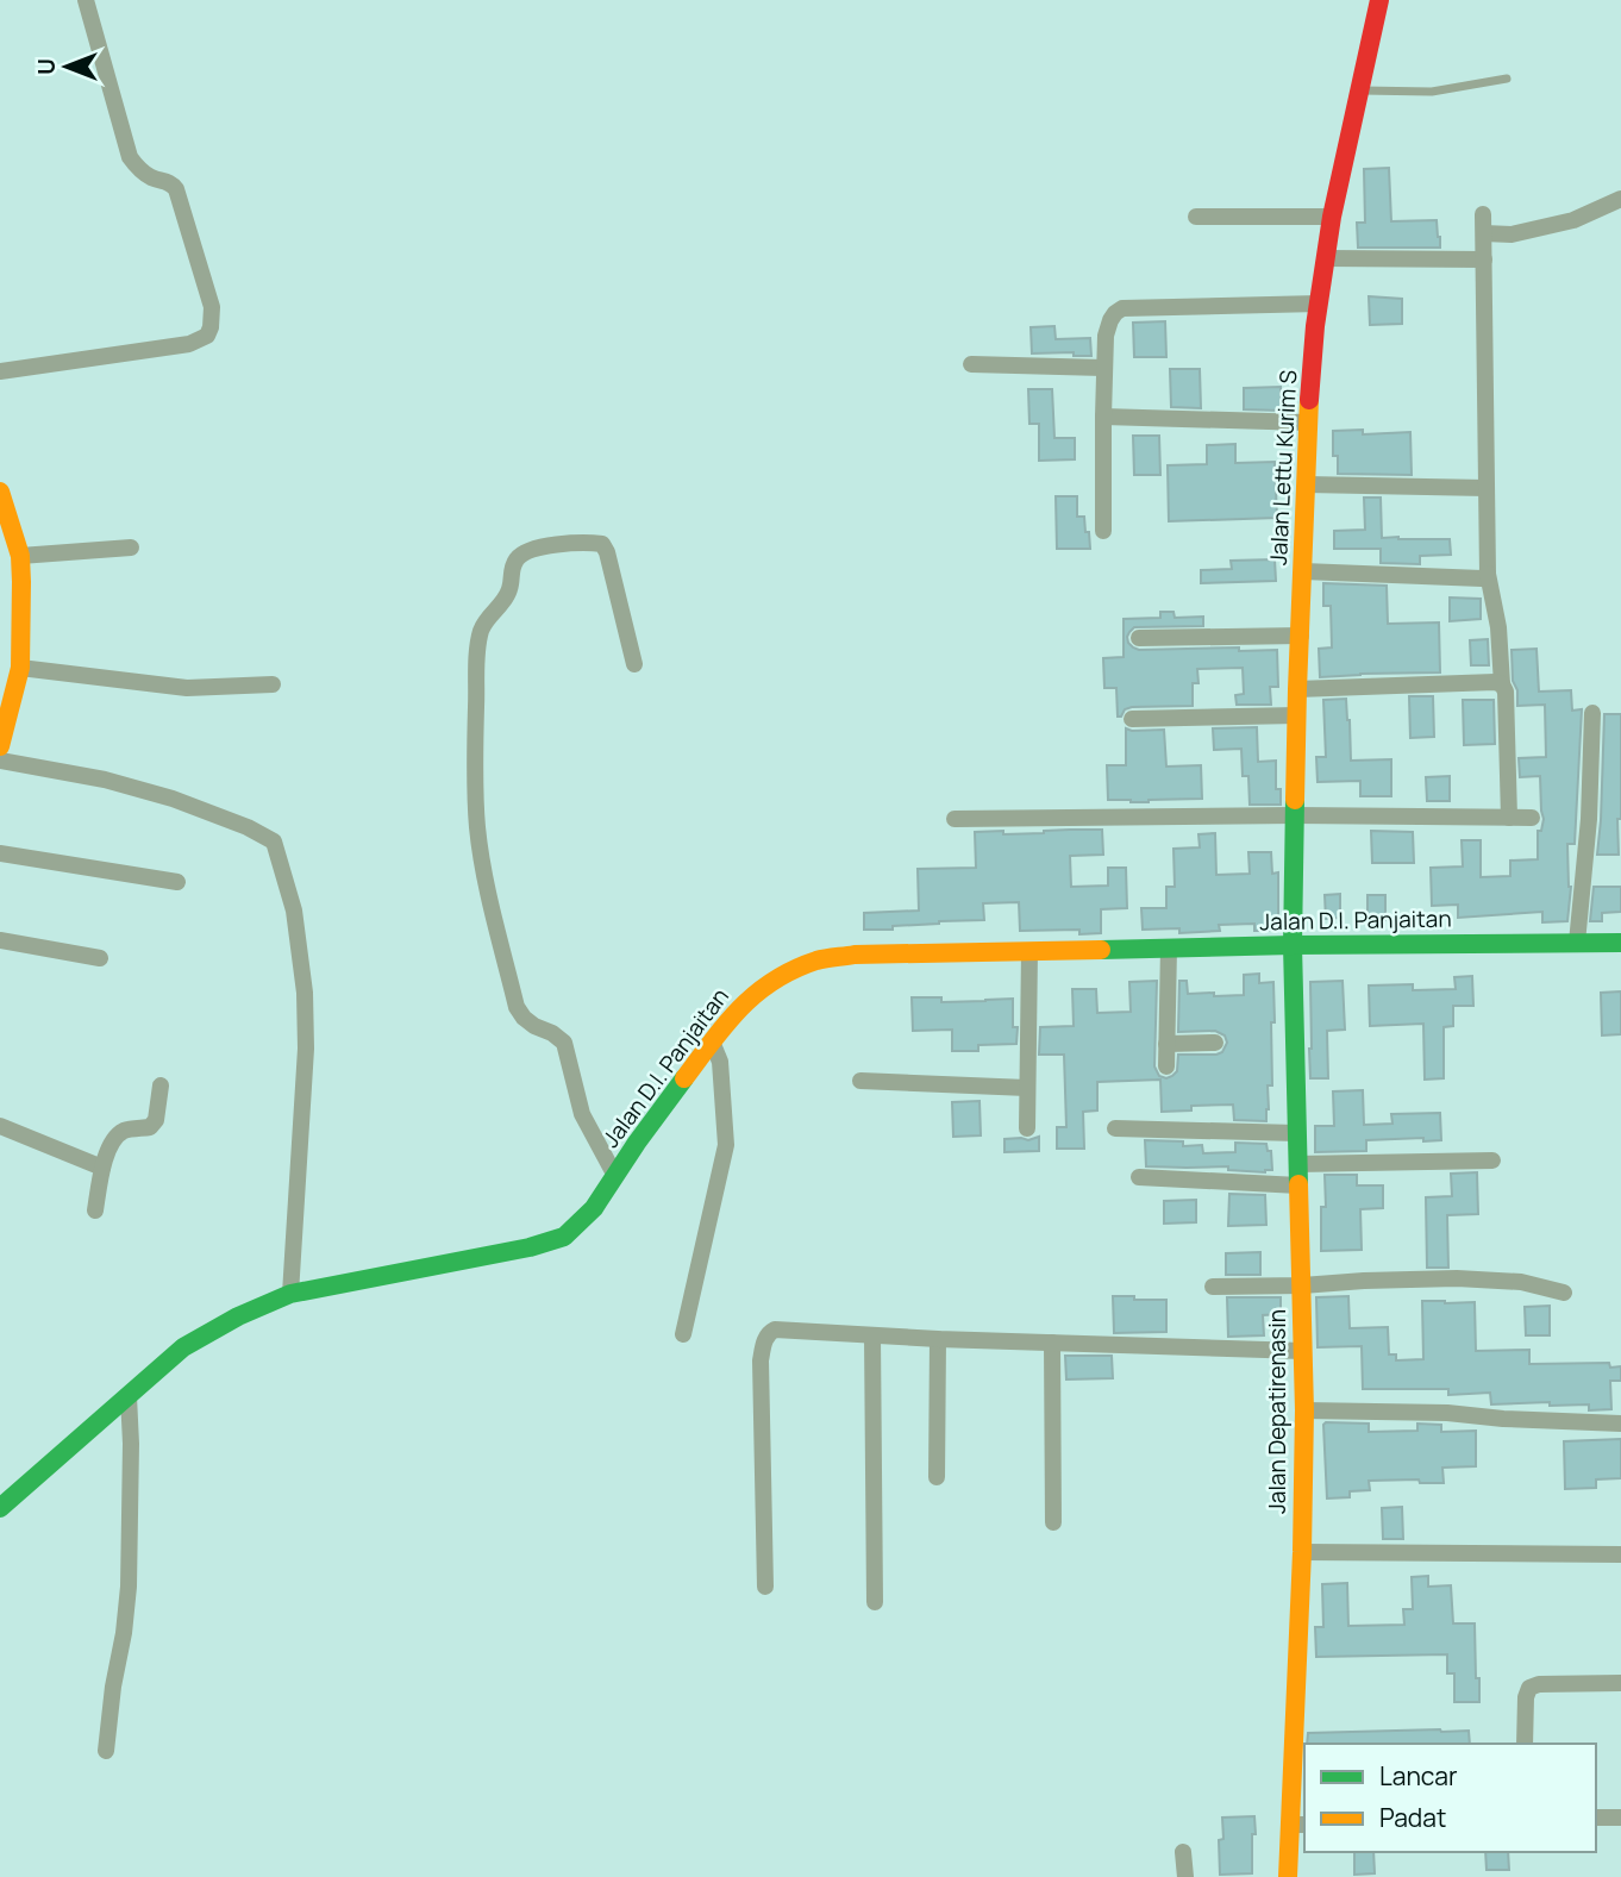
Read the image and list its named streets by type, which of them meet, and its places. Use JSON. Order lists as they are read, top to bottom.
{
  "streets": {
    "street": ["Jalan Lettu Kurim S", "Jalan D.I. Panjaitan", "Jalan Depatirenasin"]
  },
  "crossings": [
    ["Jalan Lettu Kurim S", "Jalan D.I. Panjaitan"],
    ["Jalan Lettu Kurim S", "Jalan Depatirenasin"],
    ["Jalan D.I. Panjaitan", "Jalan Depatirenasin"]
  ],
  "legend": ["Lancar", "Padat"],
  "north": "left"
}
